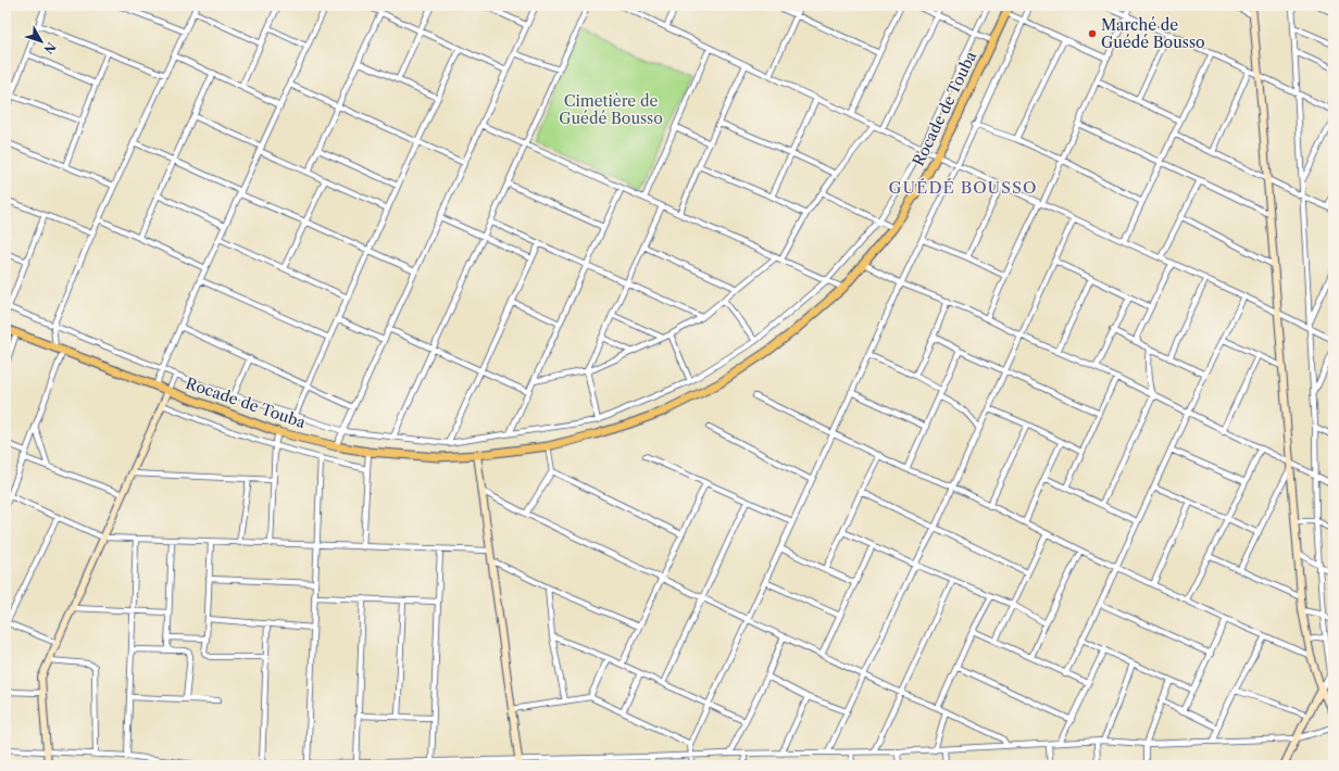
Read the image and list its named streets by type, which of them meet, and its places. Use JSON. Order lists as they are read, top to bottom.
{
  "streets": {
    "main road": ["Rocade de Touba"]
  },
  "districts": ["GUÉDÉ BOUSSO"],
  "parks": ["Cimetière de Guédé Bousso"],
  "places": ["Marché de Guédé Bousso"],
  "north": "bottom right"
}
